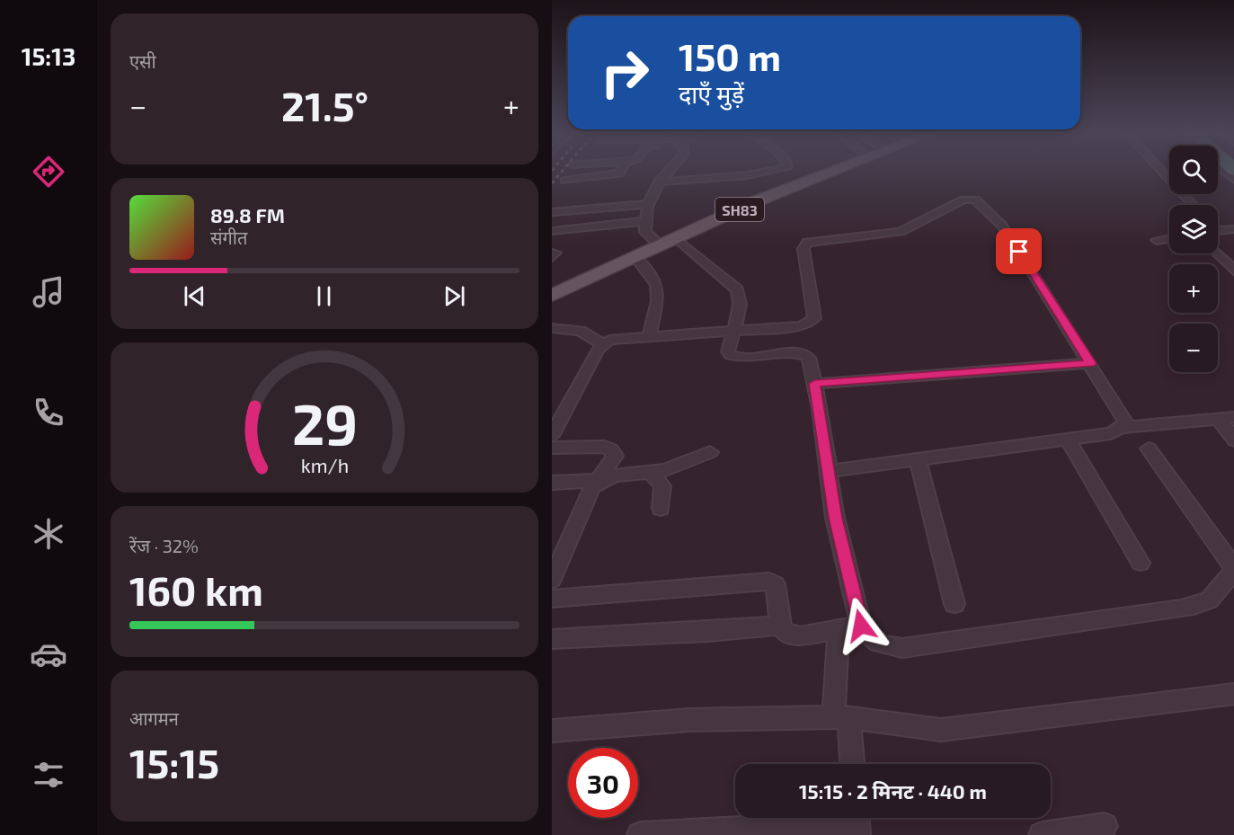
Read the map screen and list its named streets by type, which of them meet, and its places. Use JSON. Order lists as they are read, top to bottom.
{
  "streets": {
    "main road": ["SH83"]
  },
  "page": {
    "tabs": "15:13",
    "tile": [
      "एसी",
      ["रेंज · 32%", "160 km"],
      ["आगमन", "15:15"]
    ],
    "turn": ["150 m", "दाएँ मुड़ें"],
    "heat": ["−", "21.5°", "+"],
    "map_buttons": ["+", "−"],
    "song": ["89.8 FM", "संगीत"],
    "limit": "30",
    "trip": "15:15 · 2 मिनट · 440 m",
    "gauge": ["29", "km/h"]
  }
}
